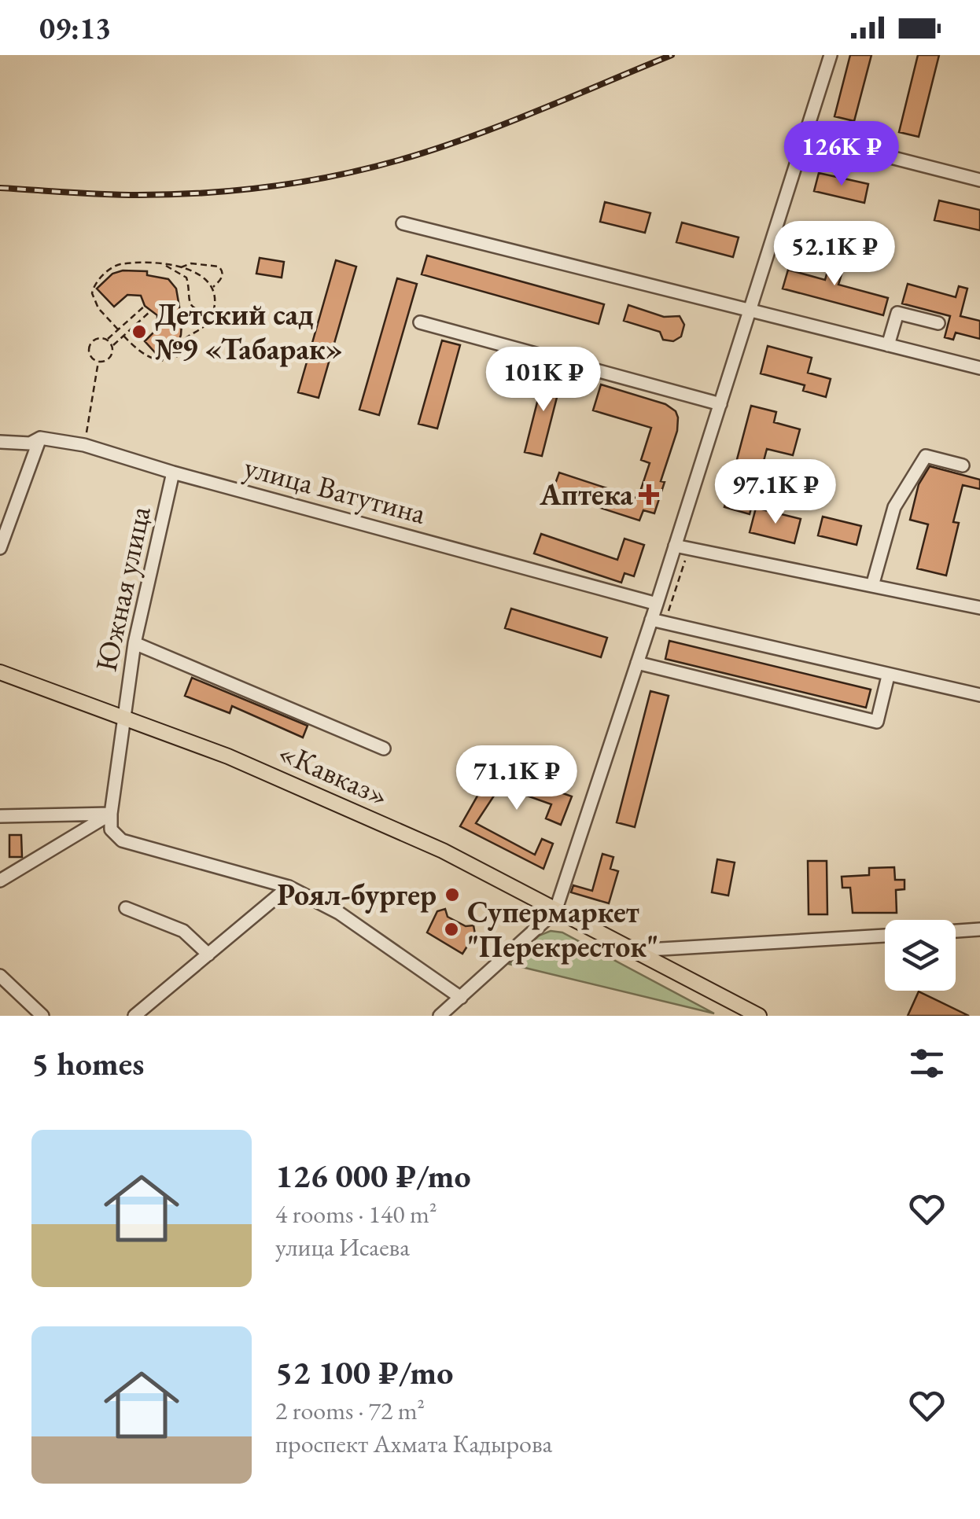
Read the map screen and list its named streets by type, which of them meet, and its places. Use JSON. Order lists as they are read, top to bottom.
{
  "streets": {
    "main road": ["«Кавказ»"],
    "street": ["улица Ватутина", "Южная улица"]
  },
  "crossings": [
    ["улица Ватутина", "Южная улица"],
    ["Южная улица", "«Кавказ»"]
  ],
  "places": {
    "other": ["Детский сад №9 «Табарак»", "Роял-бургер", "Супермаркет \"Перекресток\""],
    "health": ["Аптека"]
  },
  "page": {
    "status": "09:13",
    "price": [
      "126K ₽",
      "52.1K ₽",
      "101K ₽",
      "97.1K ₽",
      "71.1K ₽"
    ],
    "heading": "5 homes",
    "list": [
      {
        "name": "126 000 ₽/mo",
        "note": "4 rooms · 140 m² · улица Исаева"
      },
      {
        "name": "52 100 ₽/mo",
        "note": "2 rooms · 72 m² · проспект Ахмата Кадырова"
      }
    ]
  }
}
